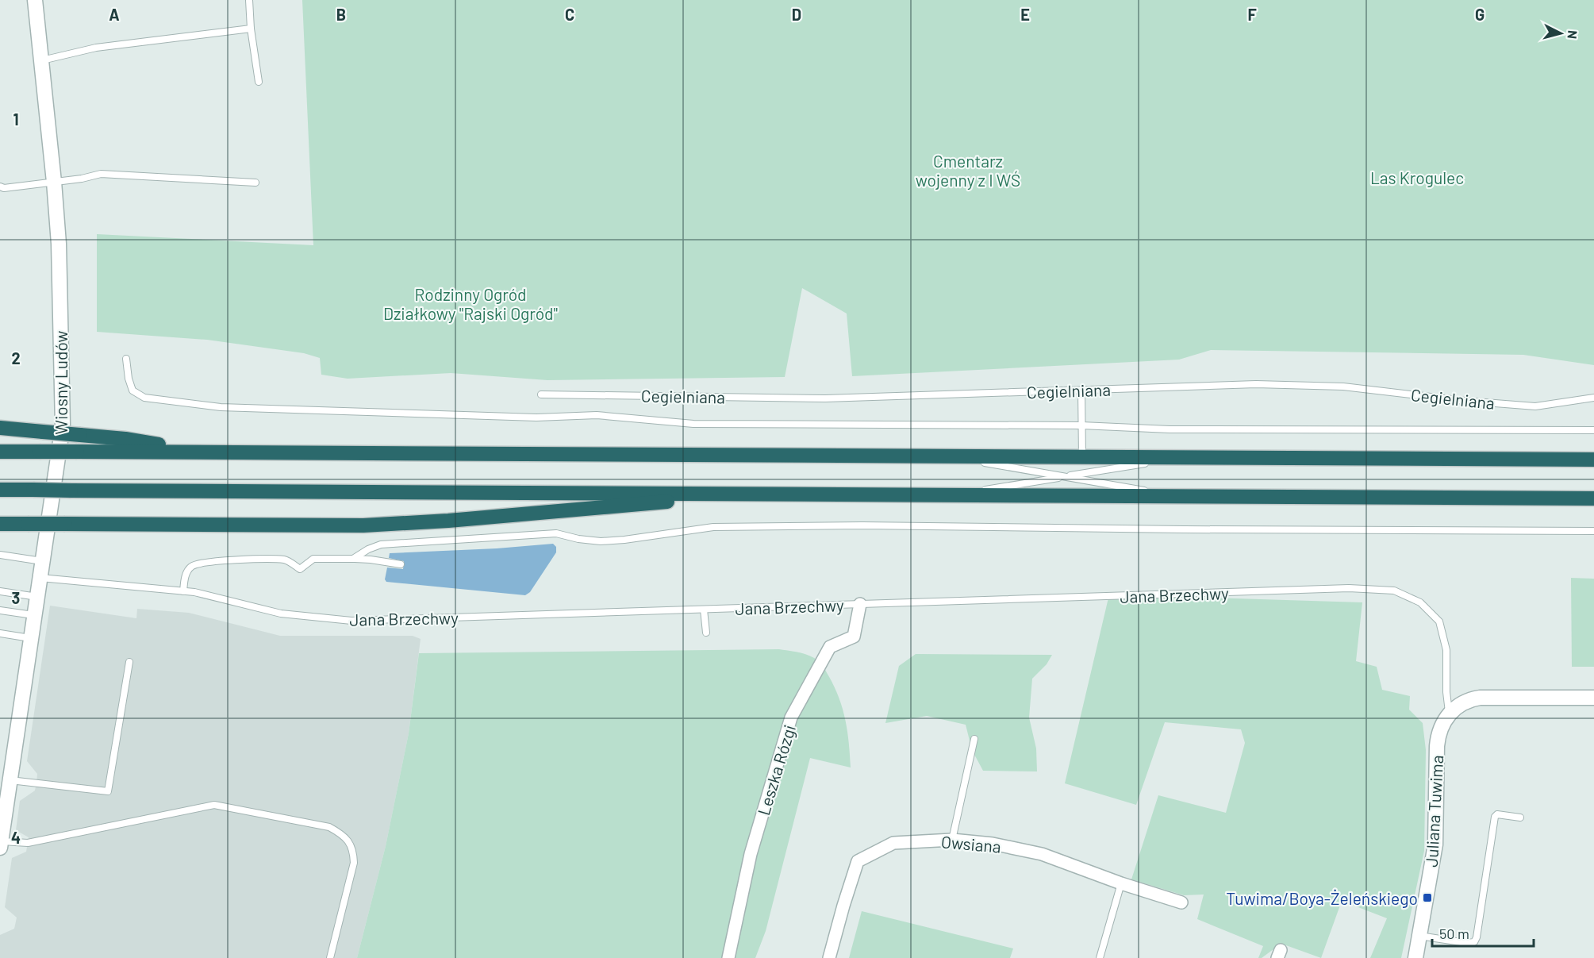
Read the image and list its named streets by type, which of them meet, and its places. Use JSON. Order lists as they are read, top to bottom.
{
  "streets": {
    "street": [
      "Wiosny Ludów",
      "Leszka Rózgi",
      "Juliana Tuwima",
      "Owsiana"
    ],
    "lane": ["Cegielniana", "Jana Brzechwy"]
  },
  "crossings": [
    ["Wiosny Ludów", "Jana Brzechwy"],
    ["Jana Brzechwy", "Leszka Rózgi"],
    ["Jana Brzechwy", "Juliana Tuwima"]
  ],
  "parks": ["Cmentarz wojenny z I WŚ", "Las Krogulec", "Rodzinny Ogród Działkowy \"Rajski Ogród\""],
  "places": {
    "transit": ["Tuwima/Boya-Żeleńskiego"]
  },
  "scale_bar": "50 m",
  "north": "right",
  "grid": {
    "columns": [
      "A",
      "B",
      "C",
      "D",
      "E",
      "F",
      "G"
    ],
    "rows": [
      "1",
      "2",
      "3",
      "4"
    ]
  }
}
